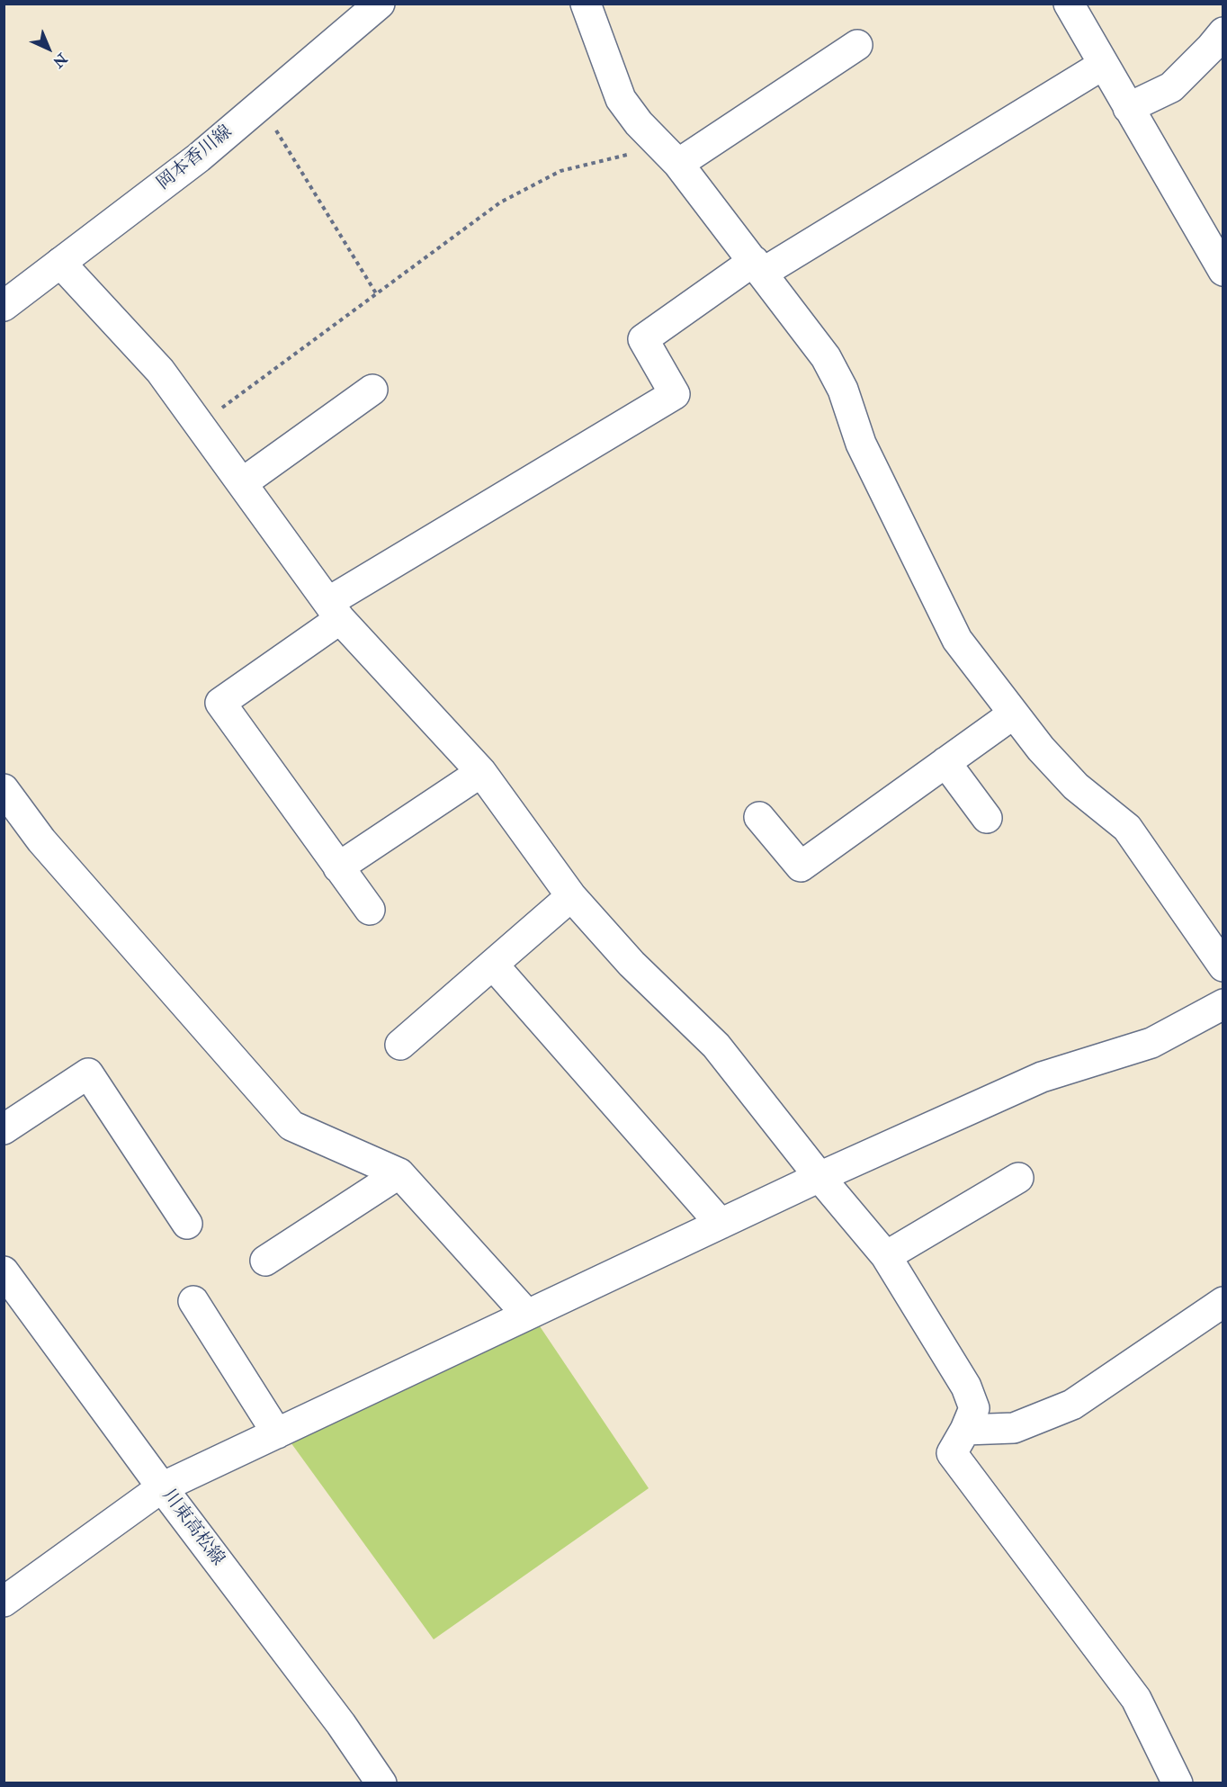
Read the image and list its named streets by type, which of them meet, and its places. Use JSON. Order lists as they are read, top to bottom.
{
  "streets": {
    "street": ["岡本香川線", "川東高松線"]
  },
  "north": "bottom right"
}
